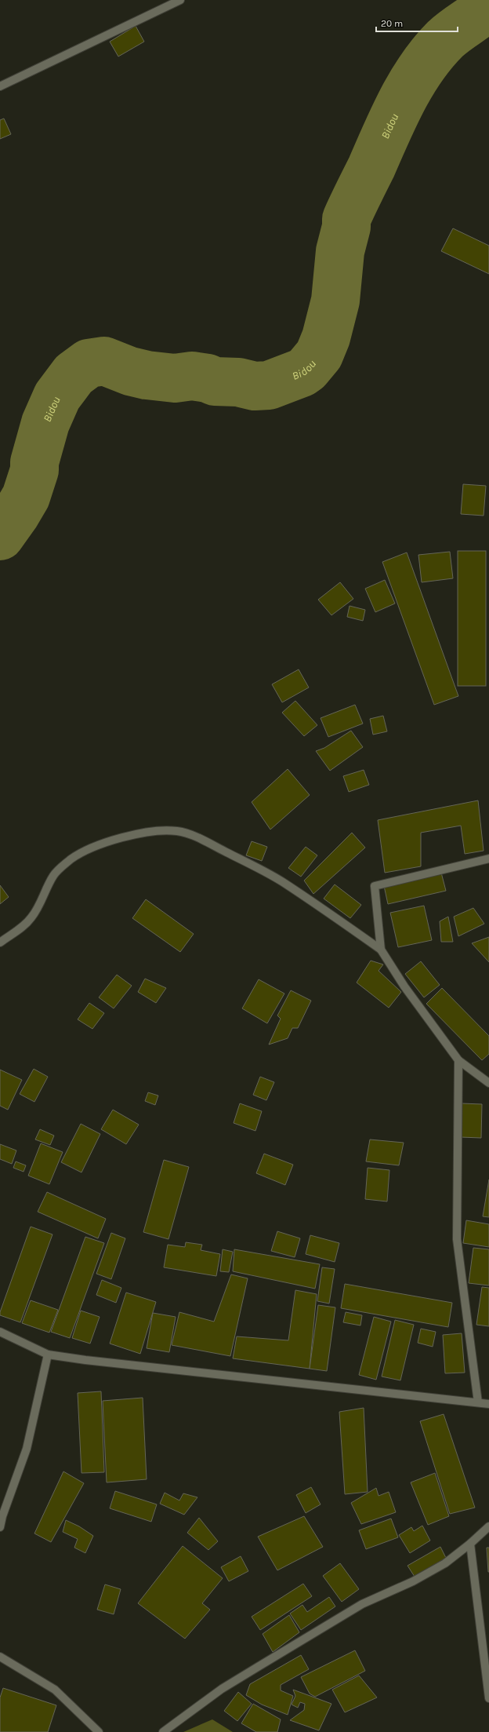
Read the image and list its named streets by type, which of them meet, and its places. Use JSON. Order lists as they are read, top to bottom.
{
  "water": ["Bidou"],
  "scale_bar": "20 m"
}
